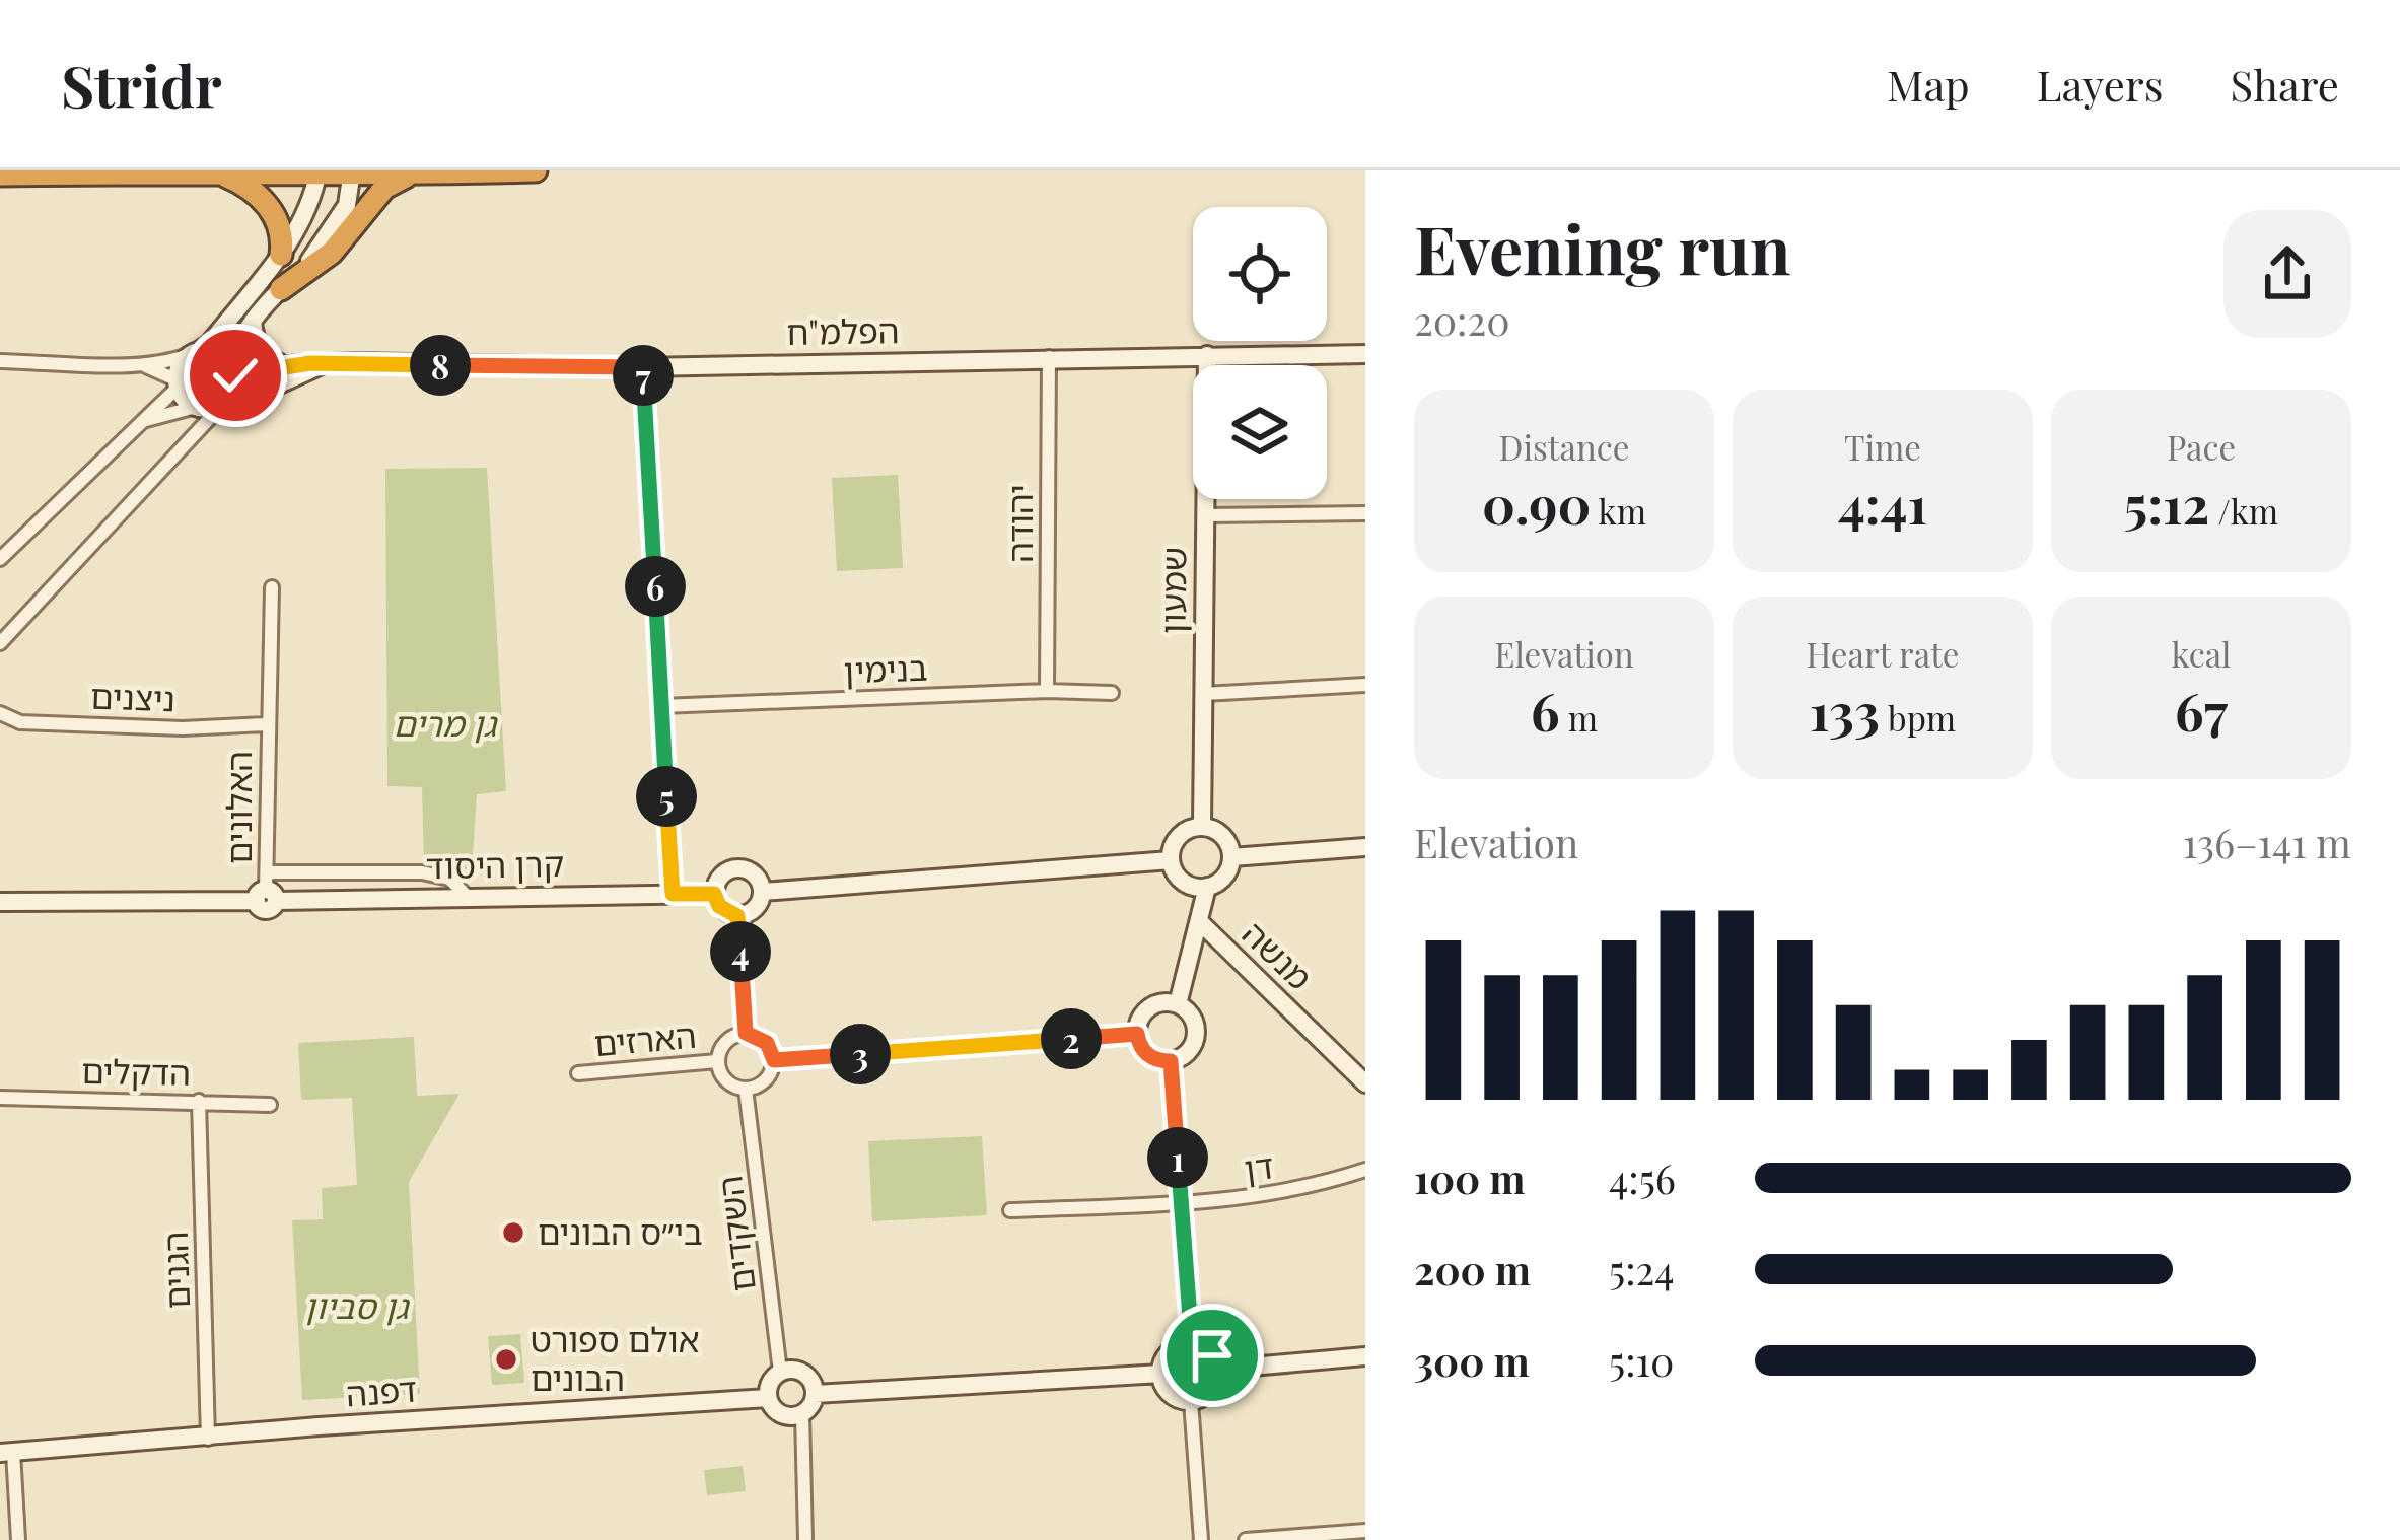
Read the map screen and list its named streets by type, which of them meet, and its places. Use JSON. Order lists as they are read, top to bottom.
{
  "streets": {
    "street": [
      "הפלמ\"ח",
      "יהודה",
      "שמעון",
      "בנימין",
      "ניצנים",
      "האלונים",
      "קרן היסוד",
      "מנשה",
      "הארזים",
      "הדקלים",
      "דן",
      "השקדים",
      "הגנים",
      "דפנה"
    ]
  },
  "crossings": [
    ["הפלמ\"ח", "יהודה"],
    ["הפלמ\"ח", "שמעון"],
    ["יהודה", "בנימין"],
    ["ניצנים", "האלונים"],
    ["האלונים", "קרן היסוד"],
    ["הארזים", "השקדים"],
    ["הדקלים", "הגנים"],
    ["השקדים", "דפנה"],
    ["הגנים", "דפנה"]
  ],
  "parks": ["גן מרים", "גן סביון"],
  "places": ["בי״ס הבונים", "אולם ספורט הבונים"],
  "page": {
    "header": "Stridr",
    "nav": ["Map", "Layers", "Share"],
    "heading": ["Evening run", "20:20"],
    "pins": [
      "8",
      "7",
      "6",
      "5",
      "4",
      "2",
      "3",
      "1"
    ],
    "stats": [
      ["Distance", "0.90 km"],
      ["Time", "4:41"],
      ["Pace", "5:12 /km"],
      ["Elevation", "6 m"],
      ["Heart rate", "133 bpm"],
      ["kcal", "67"]
    ],
    "chart": ["Elevation", "136–141 m"],
    "list": [
      {
        "name": "100 m",
        "note": "4:56"
      },
      {
        "name": "200 m",
        "note": "5:24"
      },
      {
        "name": "300 m",
        "note": "5:10"
      }
    ]
  }
}
